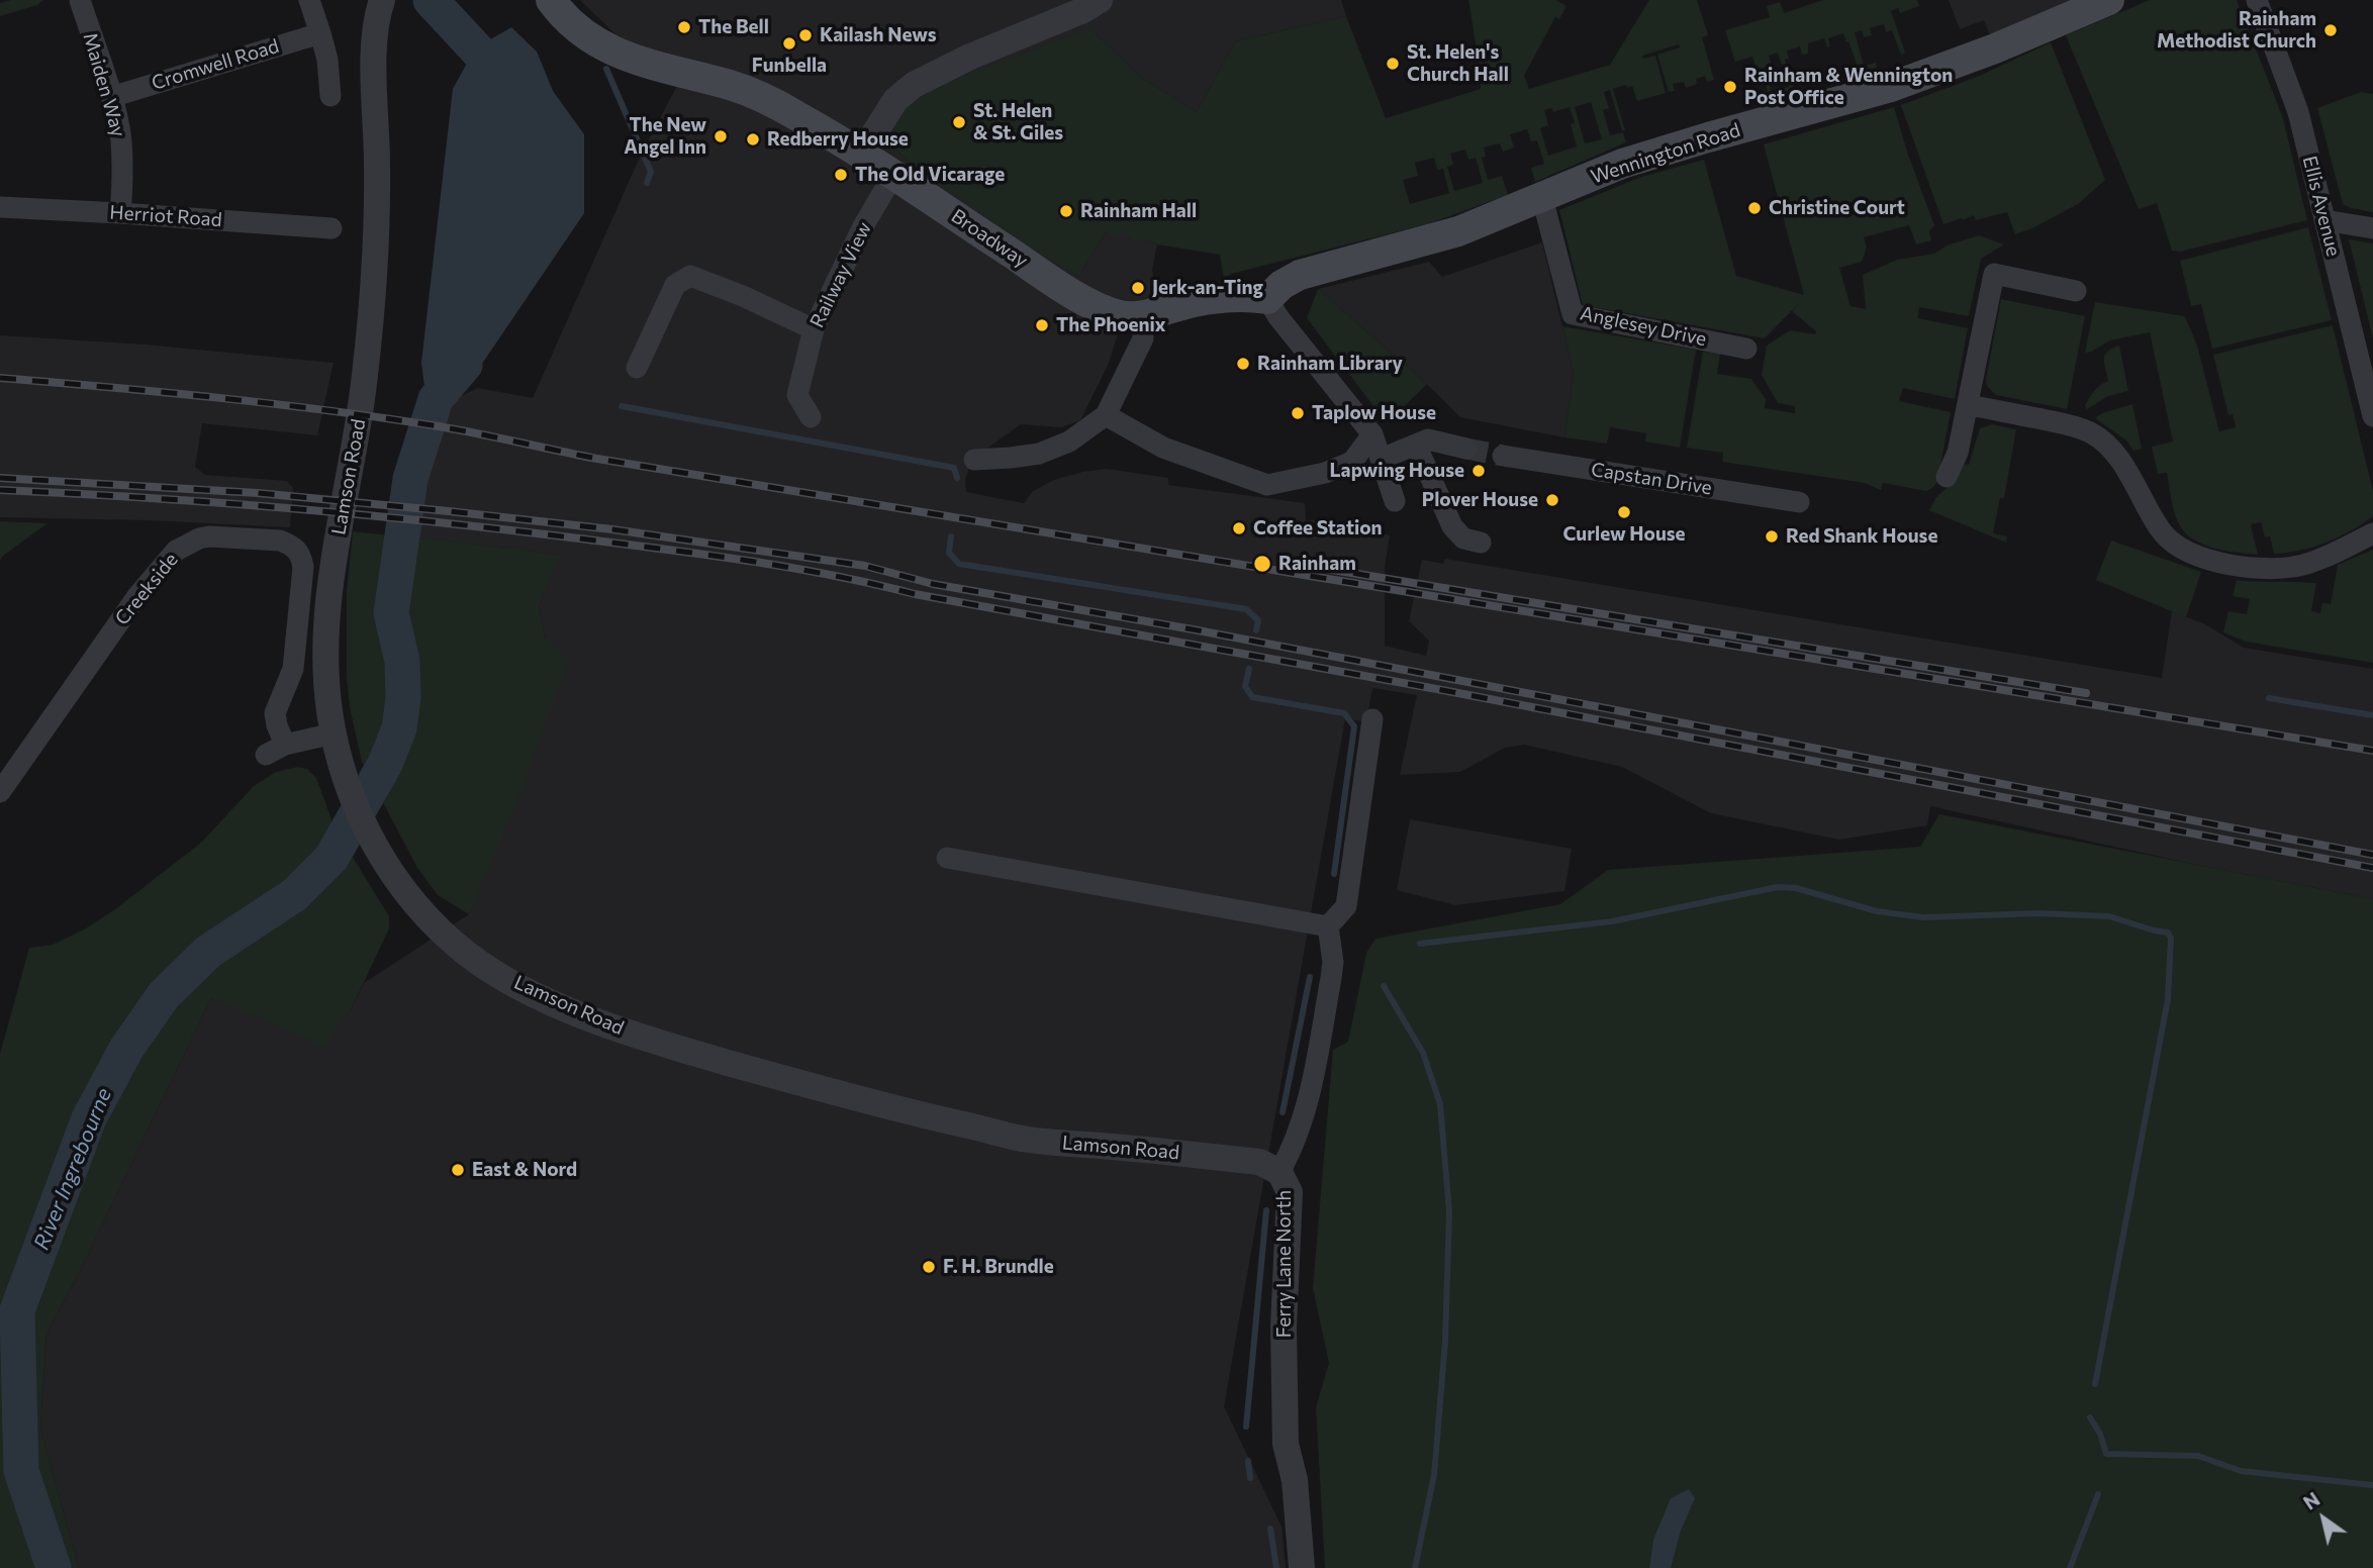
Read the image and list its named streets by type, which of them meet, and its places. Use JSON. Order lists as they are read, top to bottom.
{
  "streets": {
    "main road": ["Wennington Road", "Broadway"],
    "street": [
      "Cromwell Road",
      "Maiden Way",
      "Ellis Avenue",
      "Herriot Road",
      "Railway View",
      "Anglesey Drive",
      "Lamson Road",
      "Capstan Drive",
      "Creekside",
      "Ferry Lane North"
    ]
  },
  "crossings": [
    ["Cromwell Road", "Maiden Way"],
    ["Maiden Way", "Herriot Road"],
    ["Wennington Road", "Broadway"],
    ["Wennington Road", "Anglesey Drive"],
    ["Broadway", "Railway View"],
    ["Lamson Road", "Ferry Lane North"]
  ],
  "water": ["River Ingrebourne"],
  "places": [
    "The Bell",
    "Rainham Methodist Church",
    "Kailash News",
    "Funbella",
    "St. Helen's Church Hall",
    "Rainham & Wennington Post Office",
    "St. Helen & St. Giles",
    "The New Angel Inn",
    "Redberry House",
    "The Old Vicarage",
    "Christine Court",
    "Rainham Hall",
    "Jerk-an-Ting",
    "The Phoenix",
    "Rainham Library",
    "Taplow House",
    "Lapwing House",
    "Plover House",
    "Curlew House",
    "Coffee Station",
    "Red Shank House",
    "Rainham",
    "East & Nord",
    "F. H. Brundle"
  ],
  "north": "top left"
}
